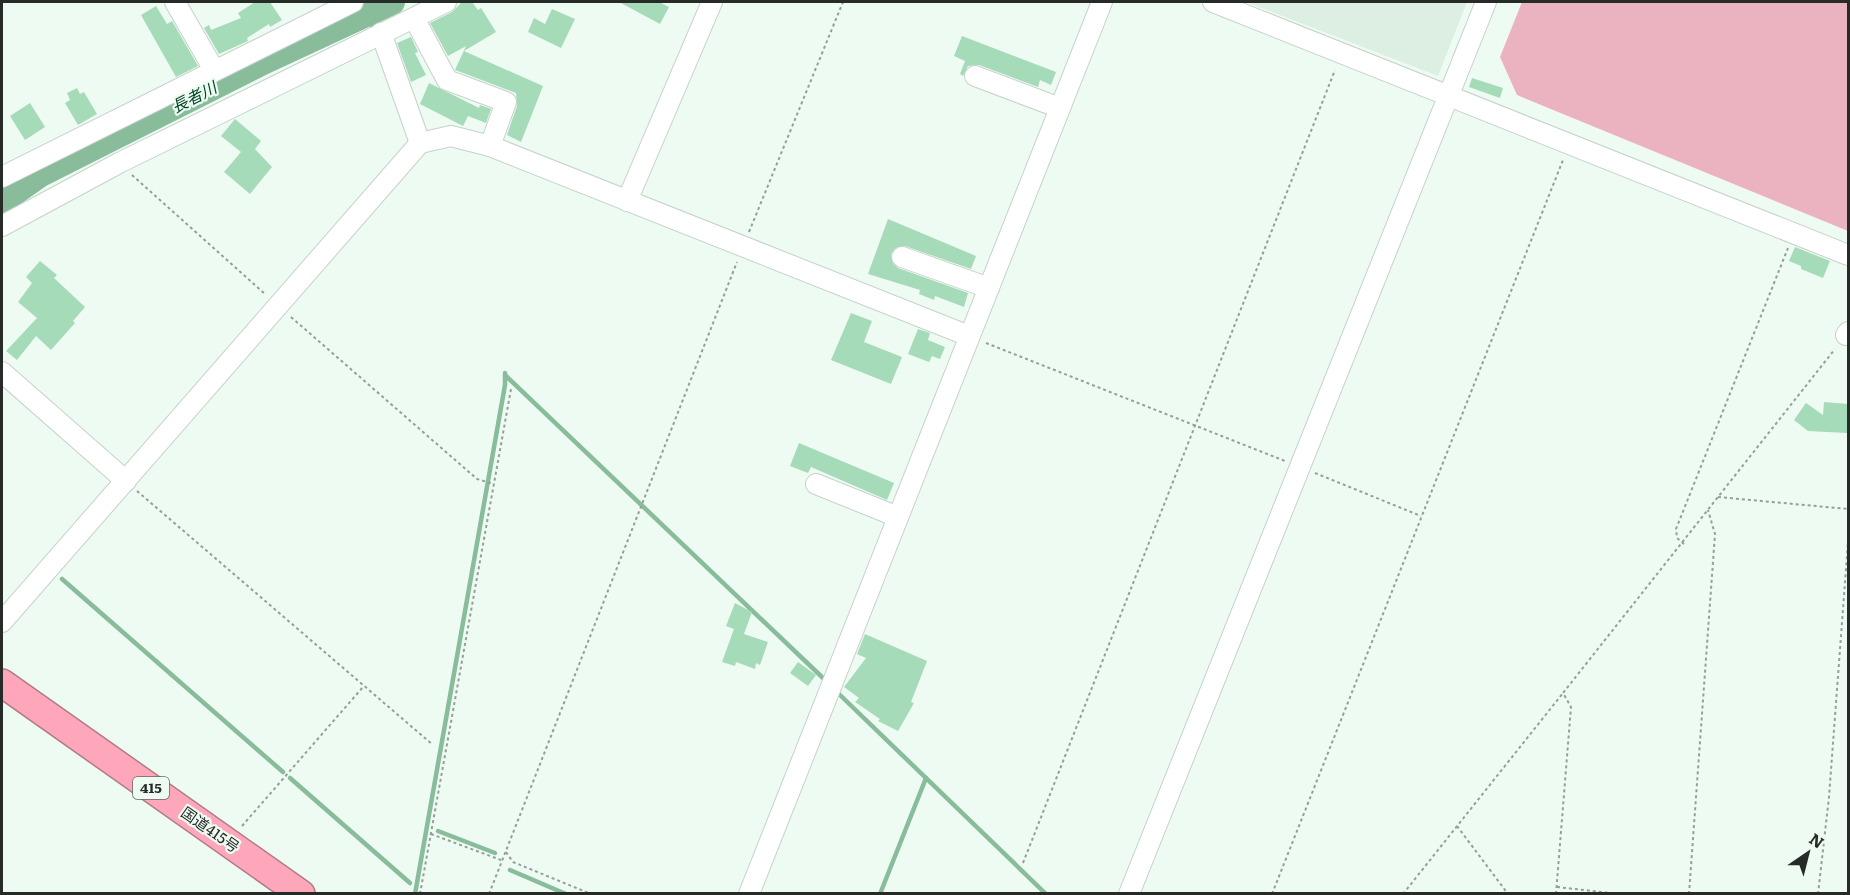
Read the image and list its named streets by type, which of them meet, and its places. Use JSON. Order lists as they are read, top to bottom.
{
  "streets": {
    "highway": ["415", "国道415号"]
  },
  "water": ["長者川"],
  "north": "top right"
}
